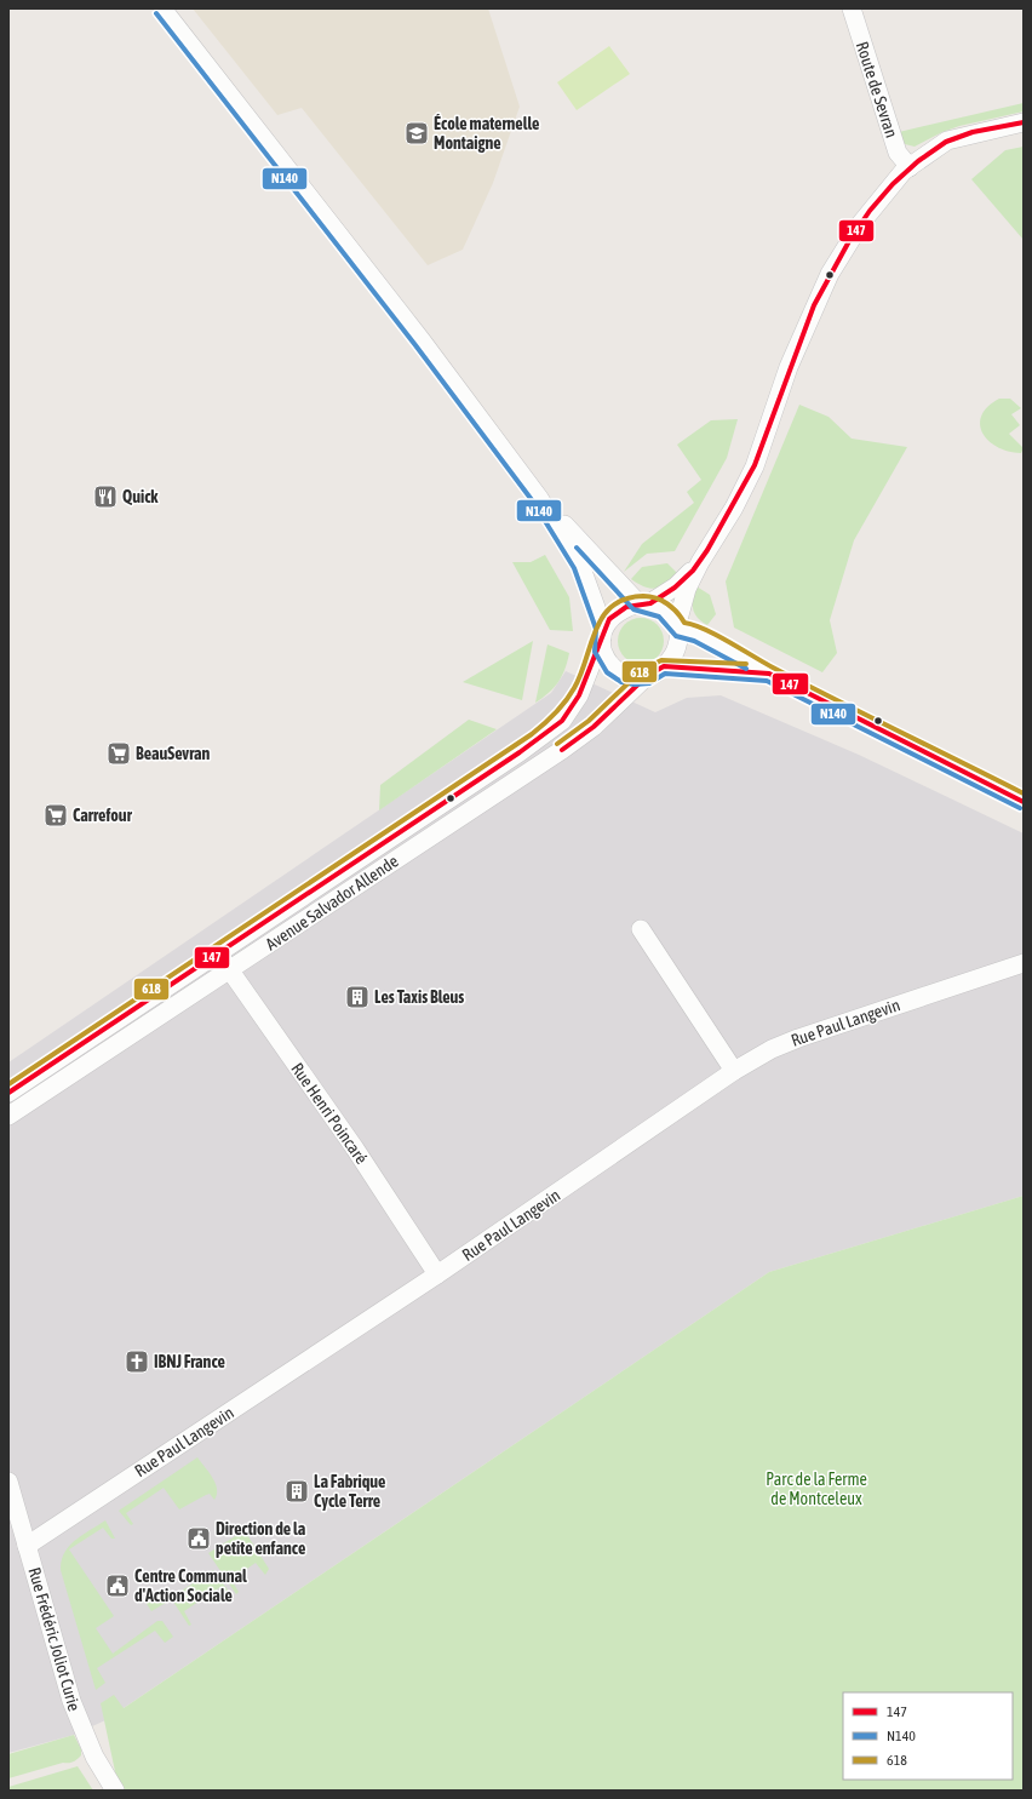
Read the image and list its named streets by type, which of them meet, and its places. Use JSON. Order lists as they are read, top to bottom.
{
  "streets": {
    "street": [
      "Route de Sevran",
      "Avenue Salvador Allende",
      "Rue Paul Langevin",
      "Rue Henri Poincaré",
      "Rue Frédéric Joliot Curie"
    ]
  },
  "crossings": [
    ["Avenue Salvador Allende", "Rue Henri Poincaré"],
    ["Rue Paul Langevin", "Rue Henri Poincaré"],
    ["Rue Paul Langevin", "Rue Frédéric Joliot Curie"]
  ],
  "parks": ["Parc de la Ferme de Montceleux"],
  "places": {
    "school or university": ["École maternelle Montaigne"],
    "restaurant": ["Quick"],
    "supermarket": ["BeauSevran", "Carrefour"],
    "building": ["Les Taxis Bleus", "La Fabrique Cycle Terre"],
    "church": ["IBNJ France"],
    "public building": ["Direction de la petite enfance", "Centre Communal d'Action Sociale"]
  },
  "lines": ["transit line N140", "transit line 147", "transit line 618"],
  "legend": ["147", "N140", "618"]
}
